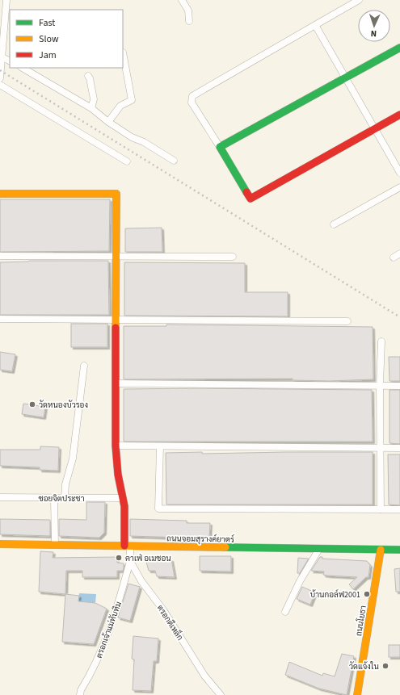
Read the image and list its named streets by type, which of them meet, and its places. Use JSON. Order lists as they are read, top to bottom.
{
  "streets": {
    "street": [
      "ซอยจิตประชา",
      "ถนนจอมสุรางค์ยาตร์",
      "ถนนโยธา",
      "ตรอกตีเหล็ก",
      "ตรอกเจ้าแม่ทับทิม"
    ]
  },
  "crossings": [
    ["ถนนจอมสุรางค์ยาตร์", "ถนนโยธา"],
    ["ถนนจอมสุรางค์ยาตร์", "ตรอกตีเหล็ก"],
    ["ตรอกตีเหล็ก", "ตรอกเจ้าแม่ทับทิม"]
  ],
  "places": [
    "วัดหนองบัวรอง",
    "คาเฟ่ อเมซอน",
    "บ้านกอล์ฟ2001",
    "วัดแจ้งใน"
  ],
  "legend": ["Fast", "Slow", "Jam"],
  "north": "bottom"
}
